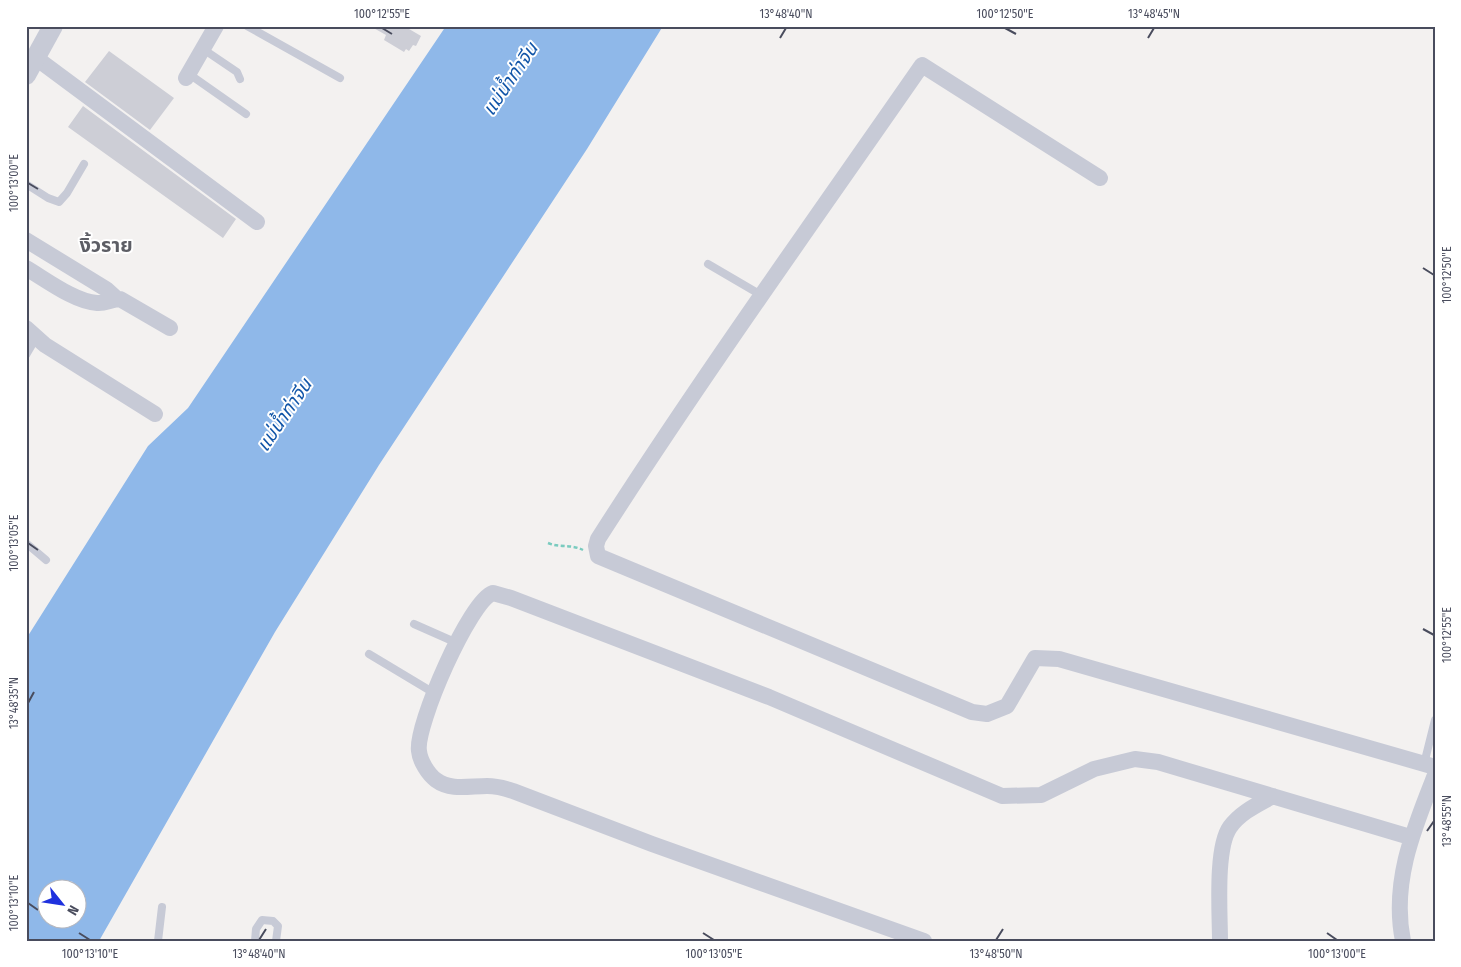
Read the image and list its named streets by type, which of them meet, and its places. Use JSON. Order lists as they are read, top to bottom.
{
  "districts": ["งิ้วราย"],
  "water": ["แม่น้ำท่าจีน"],
  "north": "bottom right",
  "coordinates": [
    "100°12'55\"E",
    "13°48'40\"N",
    "100°12'50\"E",
    "13°48'45\"N",
    "100°13'00\"E",
    "100°13'05\"E",
    "13°48'35\"N",
    "13°48'55\"N",
    "100°13'10\"E",
    "13°48'50\"N"
  ]
}
